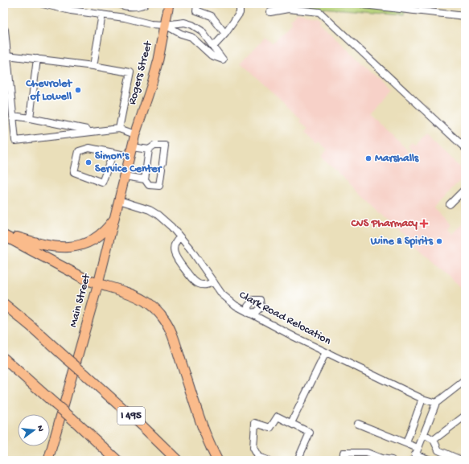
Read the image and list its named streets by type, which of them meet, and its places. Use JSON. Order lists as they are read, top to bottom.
{
  "streets": {
    "highway": ["I 495"],
    "main road": ["Rogers Street", "Main Street"],
    "street": ["Clark Road Relocation"]
  },
  "crossings": [
    ["Rogers Street", "Main Street"],
    ["Main Street", "Clark Road Relocation"]
  ],
  "places": {
    "other": [
      "Chevrolet of Lowell",
      "Marshalls",
      "Simon's Service Center",
      "Wine & Spirits"
    ],
    "health": ["CVS Pharmacy"]
  },
  "north": "right"
}
